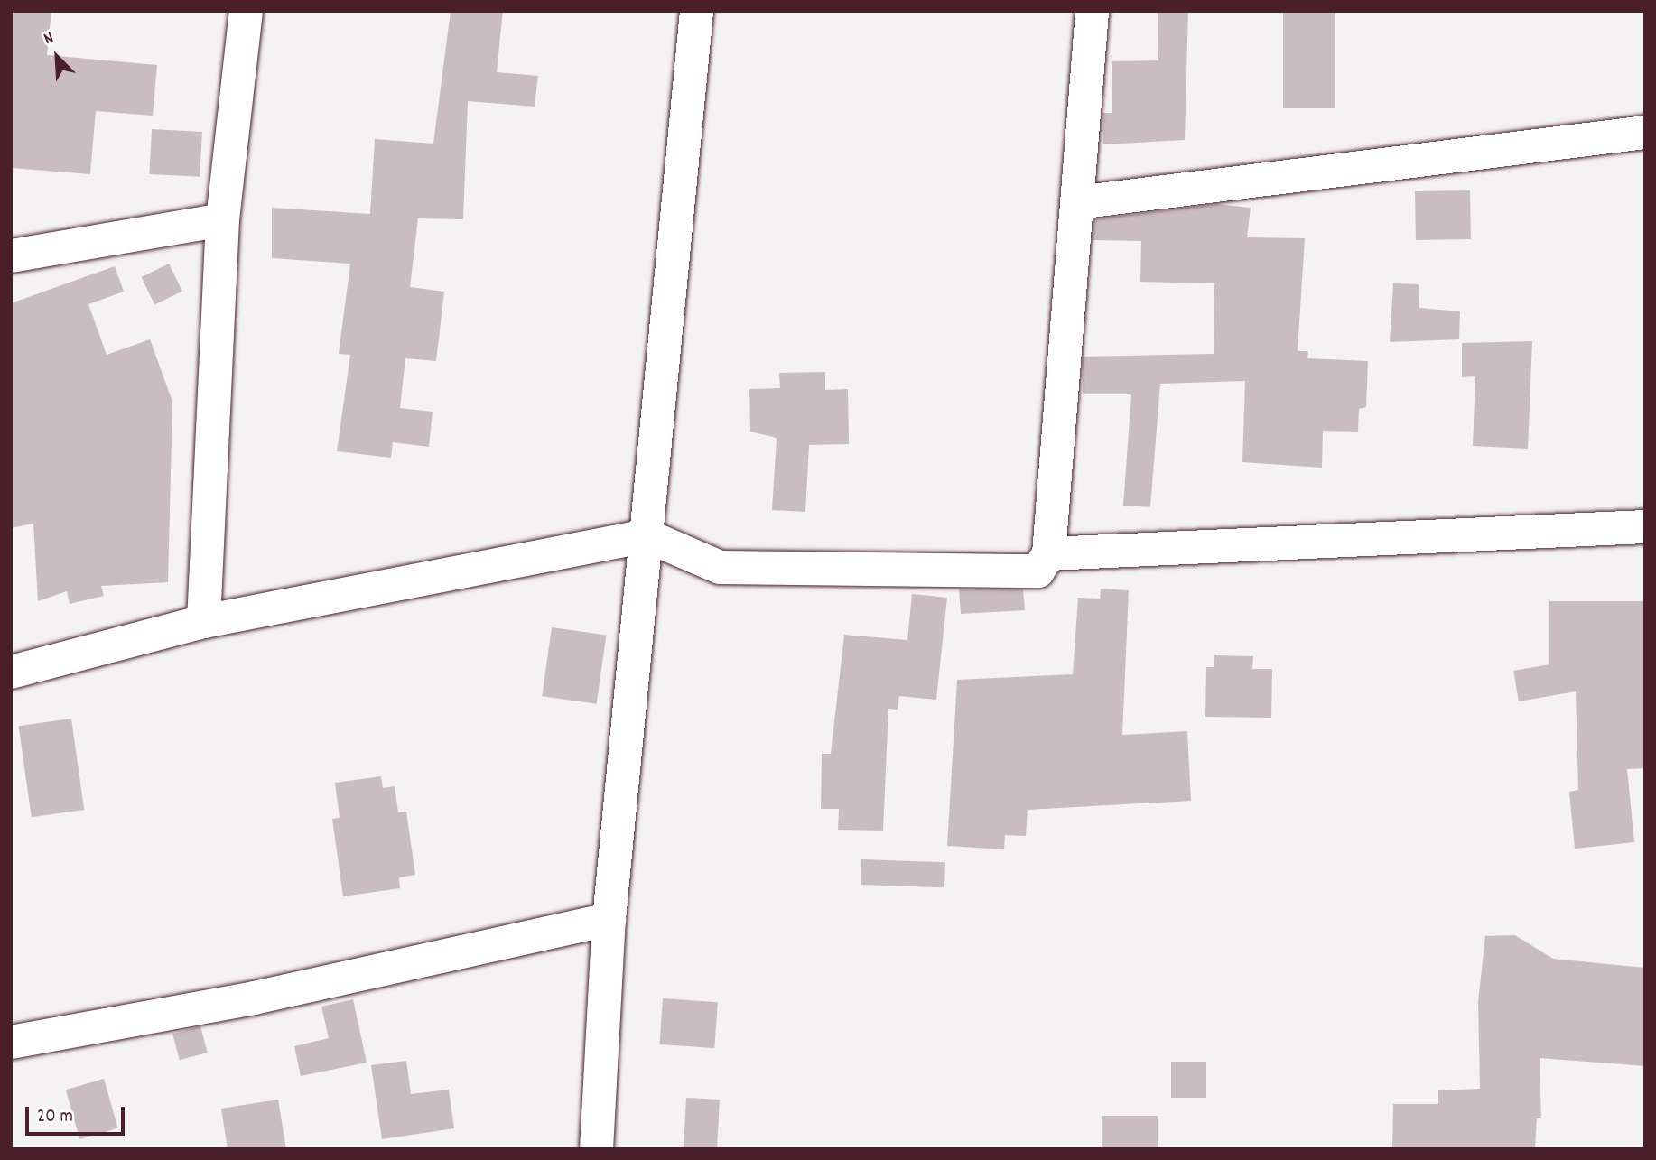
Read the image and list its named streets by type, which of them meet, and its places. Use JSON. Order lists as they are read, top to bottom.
{
  "scale_bar": "20 m",
  "north": "top left"
}
